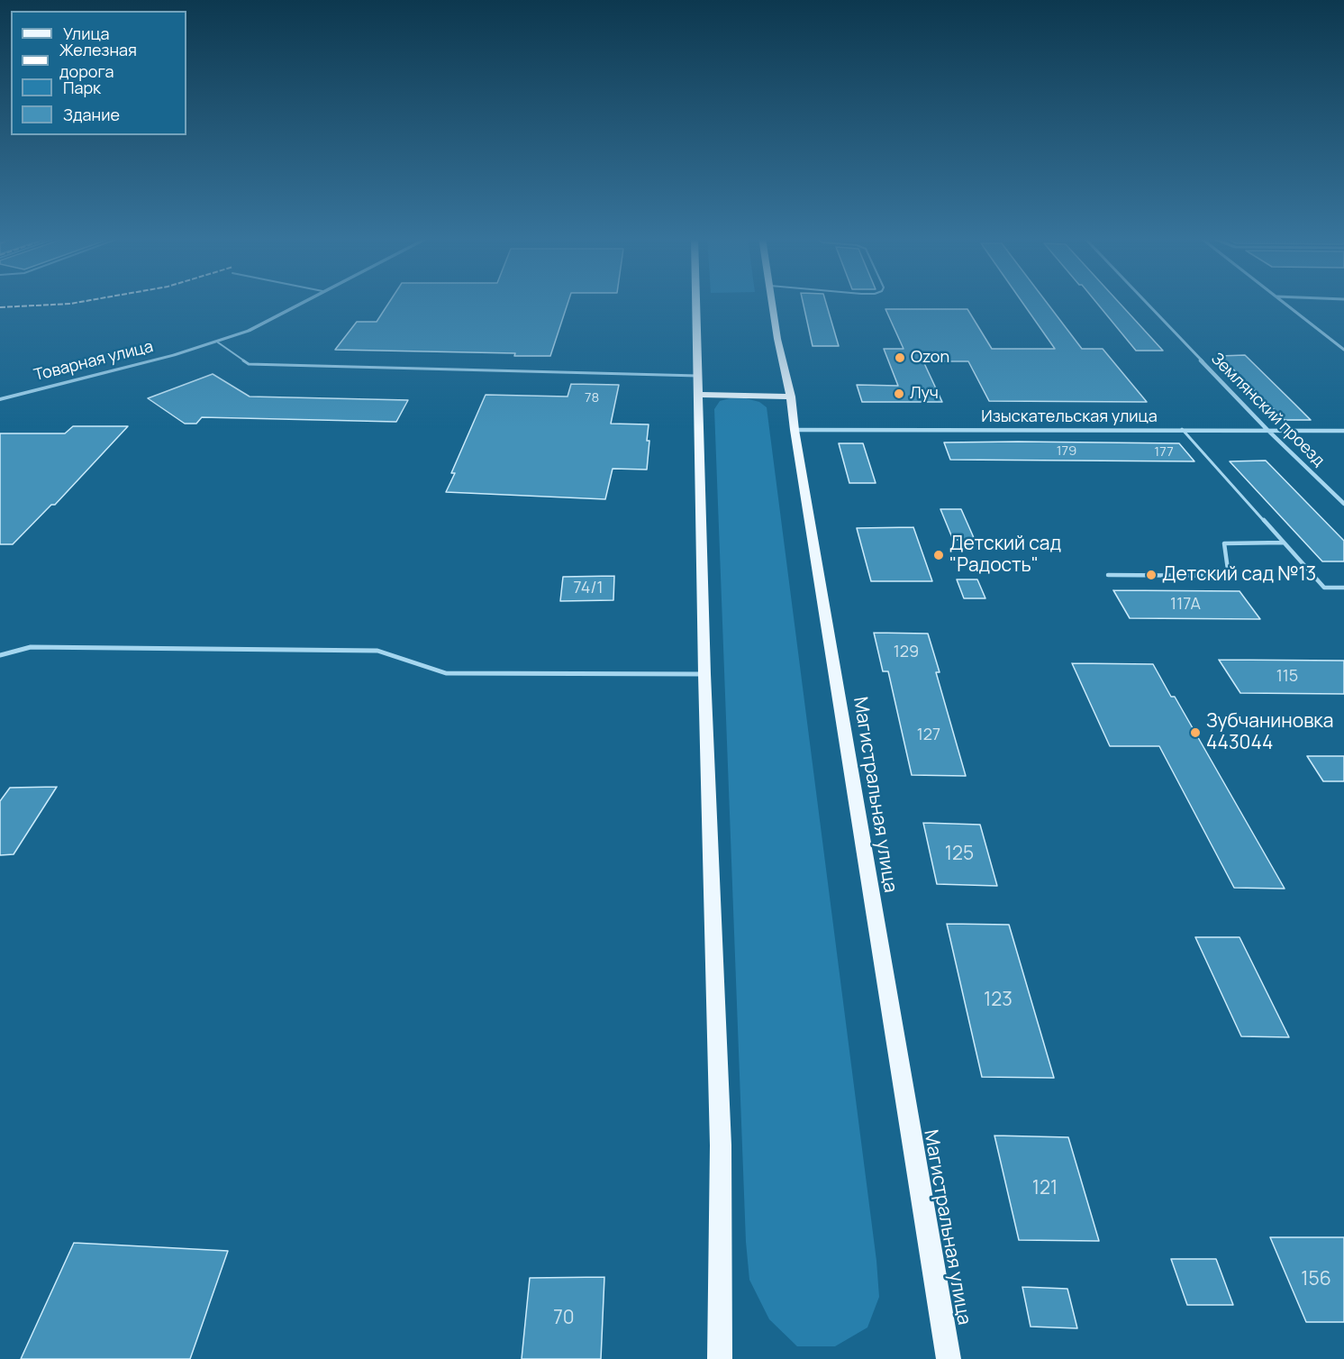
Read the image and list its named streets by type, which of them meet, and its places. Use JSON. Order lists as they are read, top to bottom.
{
  "streets": {
    "main road": ["Магистральная улица"],
    "street": ["Товарная улица", "Землянский проезд", "Изыскательская улица"]
  },
  "crossings": [
    ["Землянский проезд", "Изыскательская улица"],
    ["Изыскательская улица", "Магистральная улица"]
  ],
  "places": [
    "Ozon",
    "Луч",
    "Детский сад \"Радость\"",
    "Детский сад №13",
    "Зубчаниновка 443044"
  ],
  "house_numbers": [
    "78",
    "179",
    "177",
    "74/1",
    "117А",
    "129",
    "115",
    "127",
    "125",
    "123",
    "121",
    "156",
    "70"
  ],
  "legend": [
    "Улица",
    "Железная дорога",
    "Парк",
    "Здание"
  ]
}
